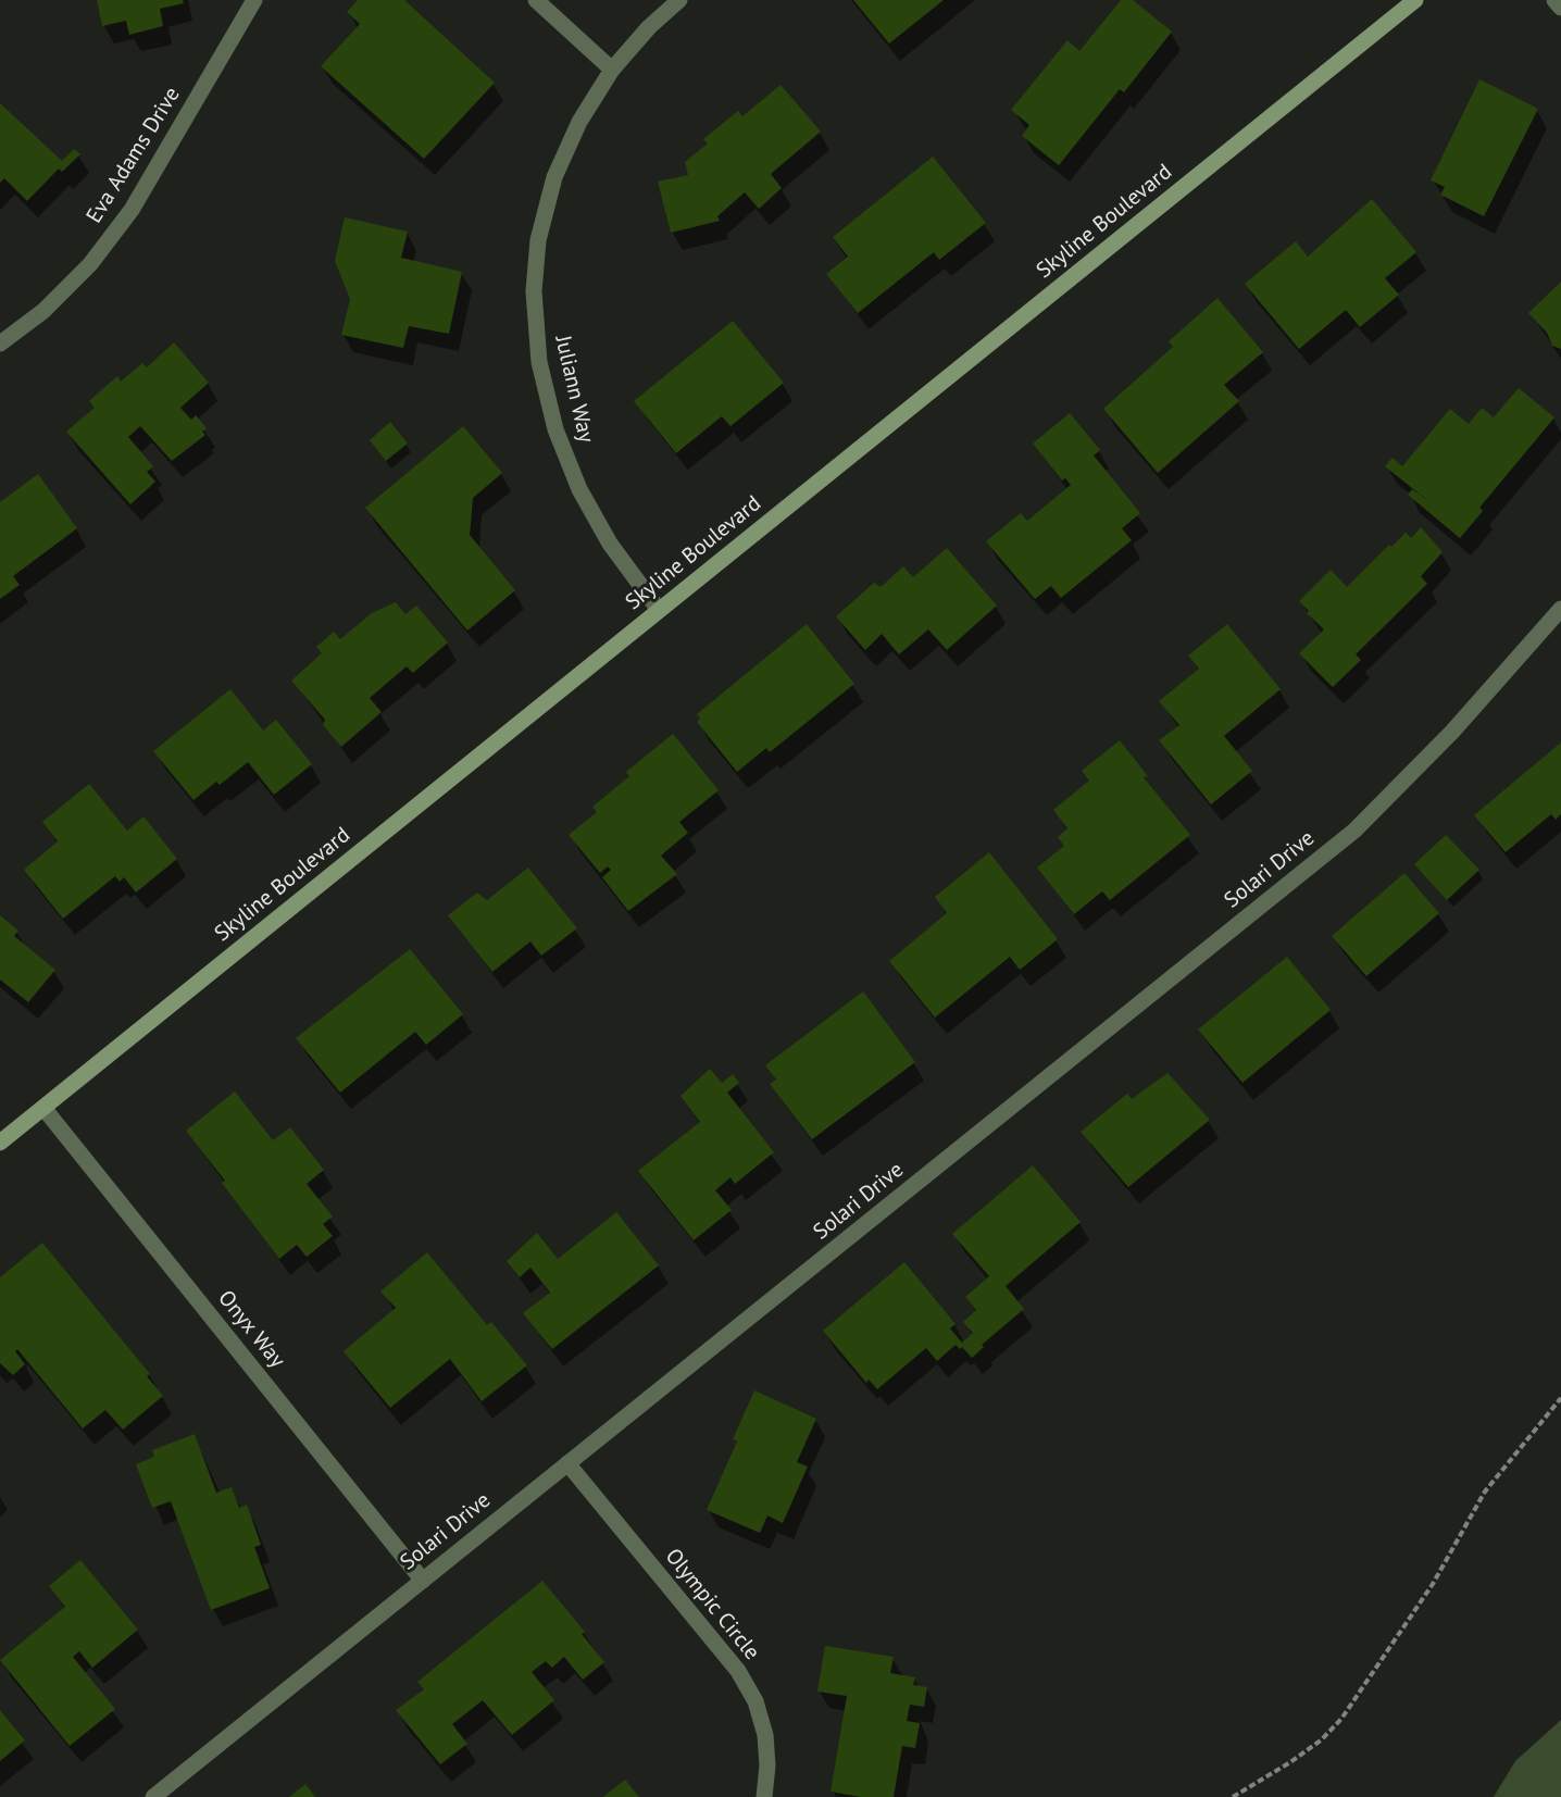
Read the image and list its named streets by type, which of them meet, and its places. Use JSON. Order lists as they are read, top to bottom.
{
  "streets": {
    "street": [
      "Eva Adams Drive",
      "Skyline Boulevard",
      "Juliann Way",
      "Solari Drive",
      "Onyx Way",
      "Olympic Circle"
    ]
  },
  "crossings": [
    ["Skyline Boulevard", "Juliann Way"],
    ["Skyline Boulevard", "Onyx Way"],
    ["Solari Drive", "Onyx Way"],
    ["Solari Drive", "Olympic Circle"]
  ]
}
